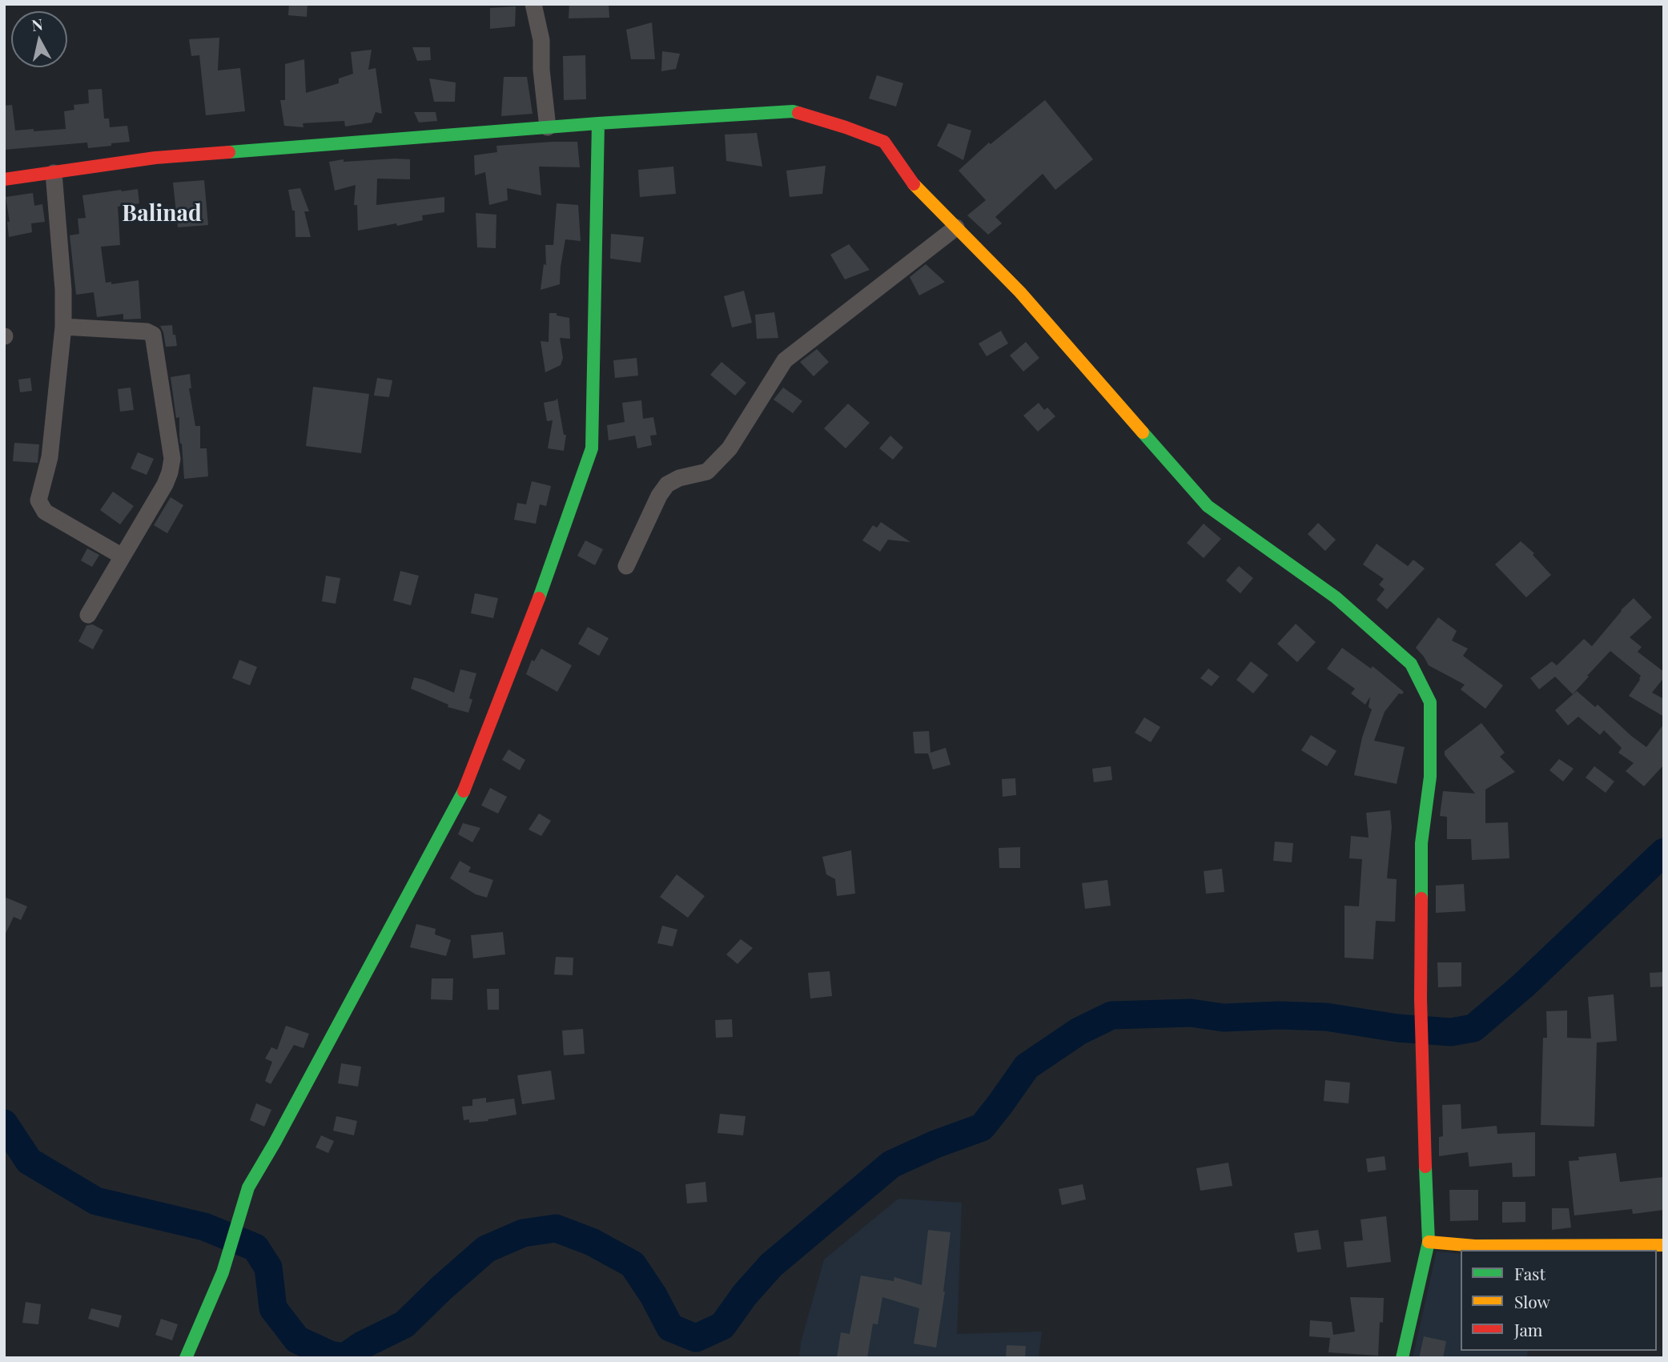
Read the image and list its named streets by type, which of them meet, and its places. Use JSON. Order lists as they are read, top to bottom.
{
  "districts": ["Balinad"],
  "legend": ["Fast", "Slow", "Jam"],
  "north": "top"
}
